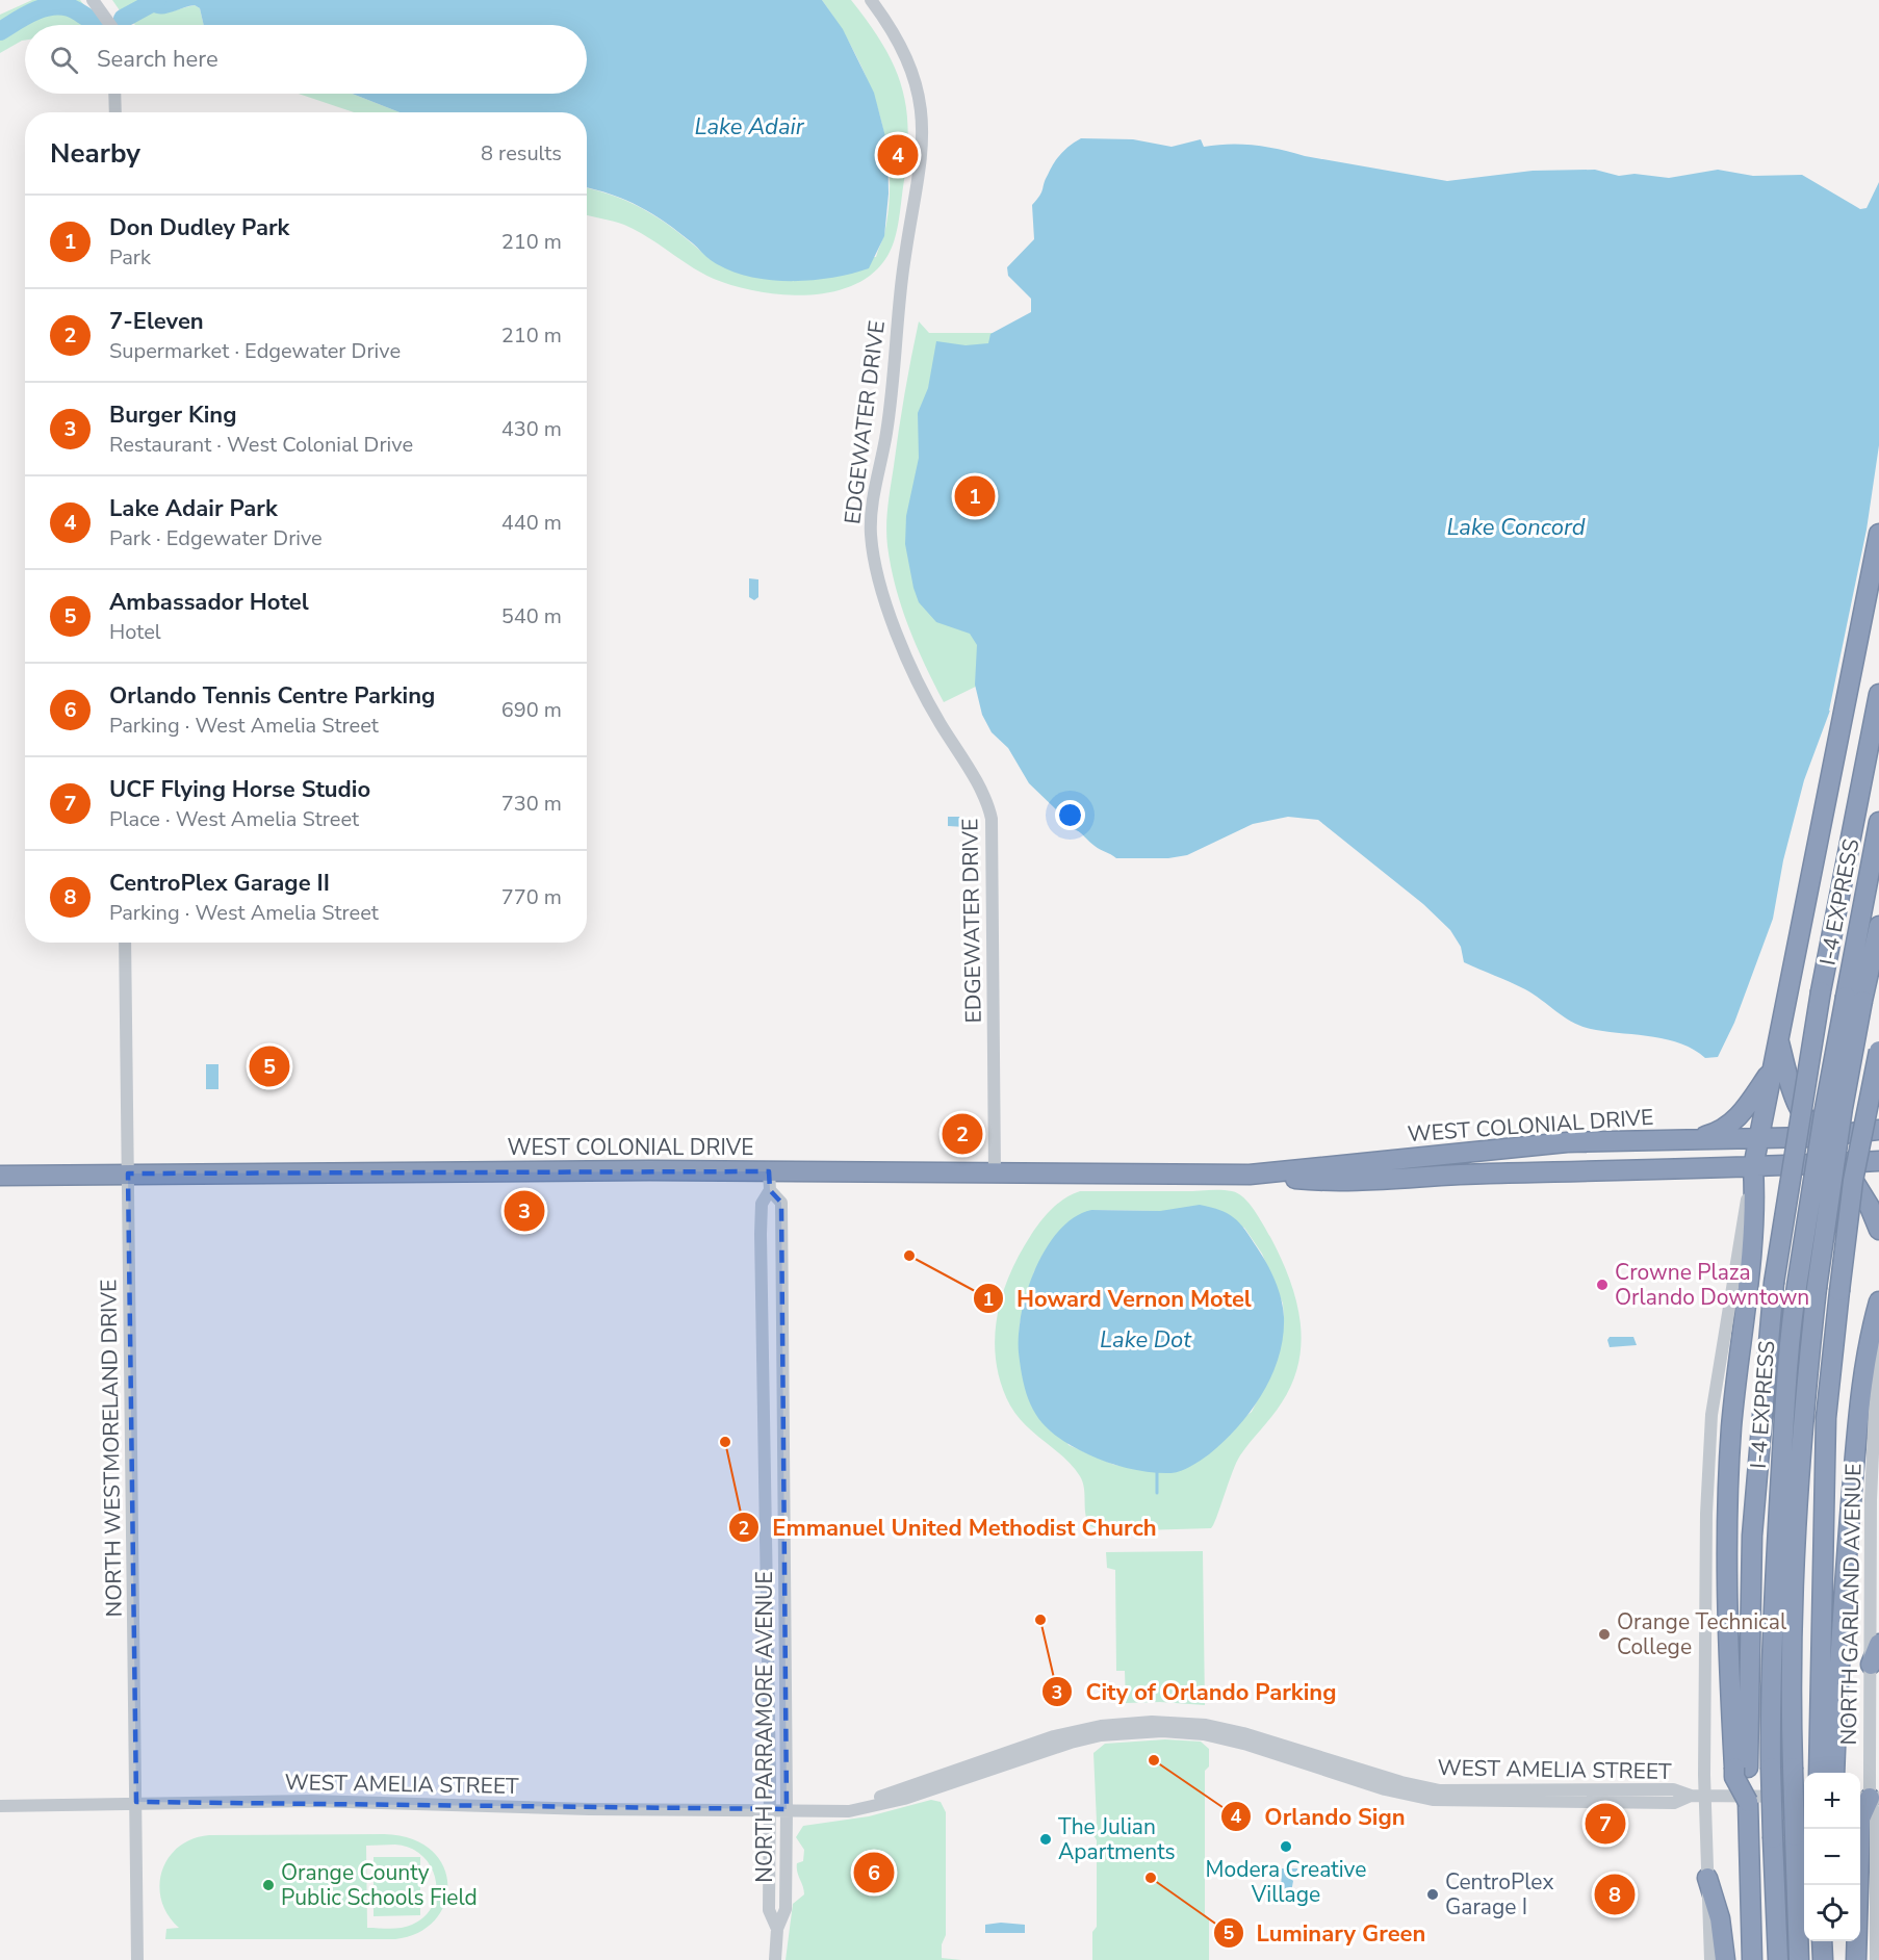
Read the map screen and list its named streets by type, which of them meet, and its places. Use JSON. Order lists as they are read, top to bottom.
{
  "streets": {
    "highway": ["I-4 EXPRESS", "WEST COLONIAL DRIVE"],
    "street": [
      "EDGEWATER DRIVE",
      "NORTH WESTMORELAND DRIVE",
      "NORTH GARLAND AVENUE",
      "NORTH PARRAMORE AVENUE",
      "WEST AMELIA STREET"
    ]
  },
  "crossings": [
    ["EDGEWATER DRIVE", "WEST COLONIAL DRIVE"],
    ["WEST COLONIAL DRIVE", "NORTH WESTMORELAND DRIVE"],
    ["WEST COLONIAL DRIVE", "NORTH PARRAMORE AVENUE"],
    ["NORTH WESTMORELAND DRIVE", "WEST AMELIA STREET"],
    ["NORTH PARRAMORE AVENUE", "WEST AMELIA STREET"]
  ],
  "water": ["Lake Adair", "Lake Concord", "Lake Dot"],
  "places": [
    "Howard Vernon Motel",
    "Crowne Plaza Orlando Downtown",
    "Emmanuel United Methodist Church",
    "City of Orlando Parking",
    "Orange Technical College",
    "Orlando Sign",
    "The Julian Apartments",
    "Modera Creative Village",
    "Luminary Green",
    "Orange County Public Schools Field",
    "CentroPlex Garage I"
  ],
  "page": {
    "search": "Search here",
    "heading": ["Nearby", "8 results"],
    "pins": [
      "4",
      "1",
      "5",
      "2",
      "3",
      "7",
      "6",
      "8"
    ],
    "list": [
      {
        "mark": "1",
        "name": "Don Dudley Park",
        "note": "Park",
        "value": "210 m"
      },
      {
        "mark": "2",
        "name": "7-Eleven",
        "note": "Supermarket · Edgewater Drive",
        "value": "210 m"
      },
      {
        "mark": "3",
        "name": "Burger King",
        "note": "Restaurant · West Colonial Drive",
        "value": "430 m"
      },
      {
        "mark": "4",
        "name": "Lake Adair Park",
        "note": "Park · Edgewater Drive",
        "value": "440 m"
      },
      {
        "mark": "5",
        "name": "Ambassador Hotel",
        "note": "Hotel",
        "value": "540 m"
      },
      {
        "mark": "6",
        "name": "Orlando Tennis Centre Parking",
        "note": "Parking · West Amelia Street",
        "value": "690 m"
      },
      {
        "mark": "7",
        "name": "UCF Flying Horse Studio",
        "note": "Place · West Amelia Street",
        "value": "730 m"
      },
      {
        "mark": "8",
        "name": "CentroPlex Garage II",
        "note": "Parking · West Amelia Street",
        "value": "770 m"
      }
    ],
    "map_buttons": ["+", "−"]
  }
}
